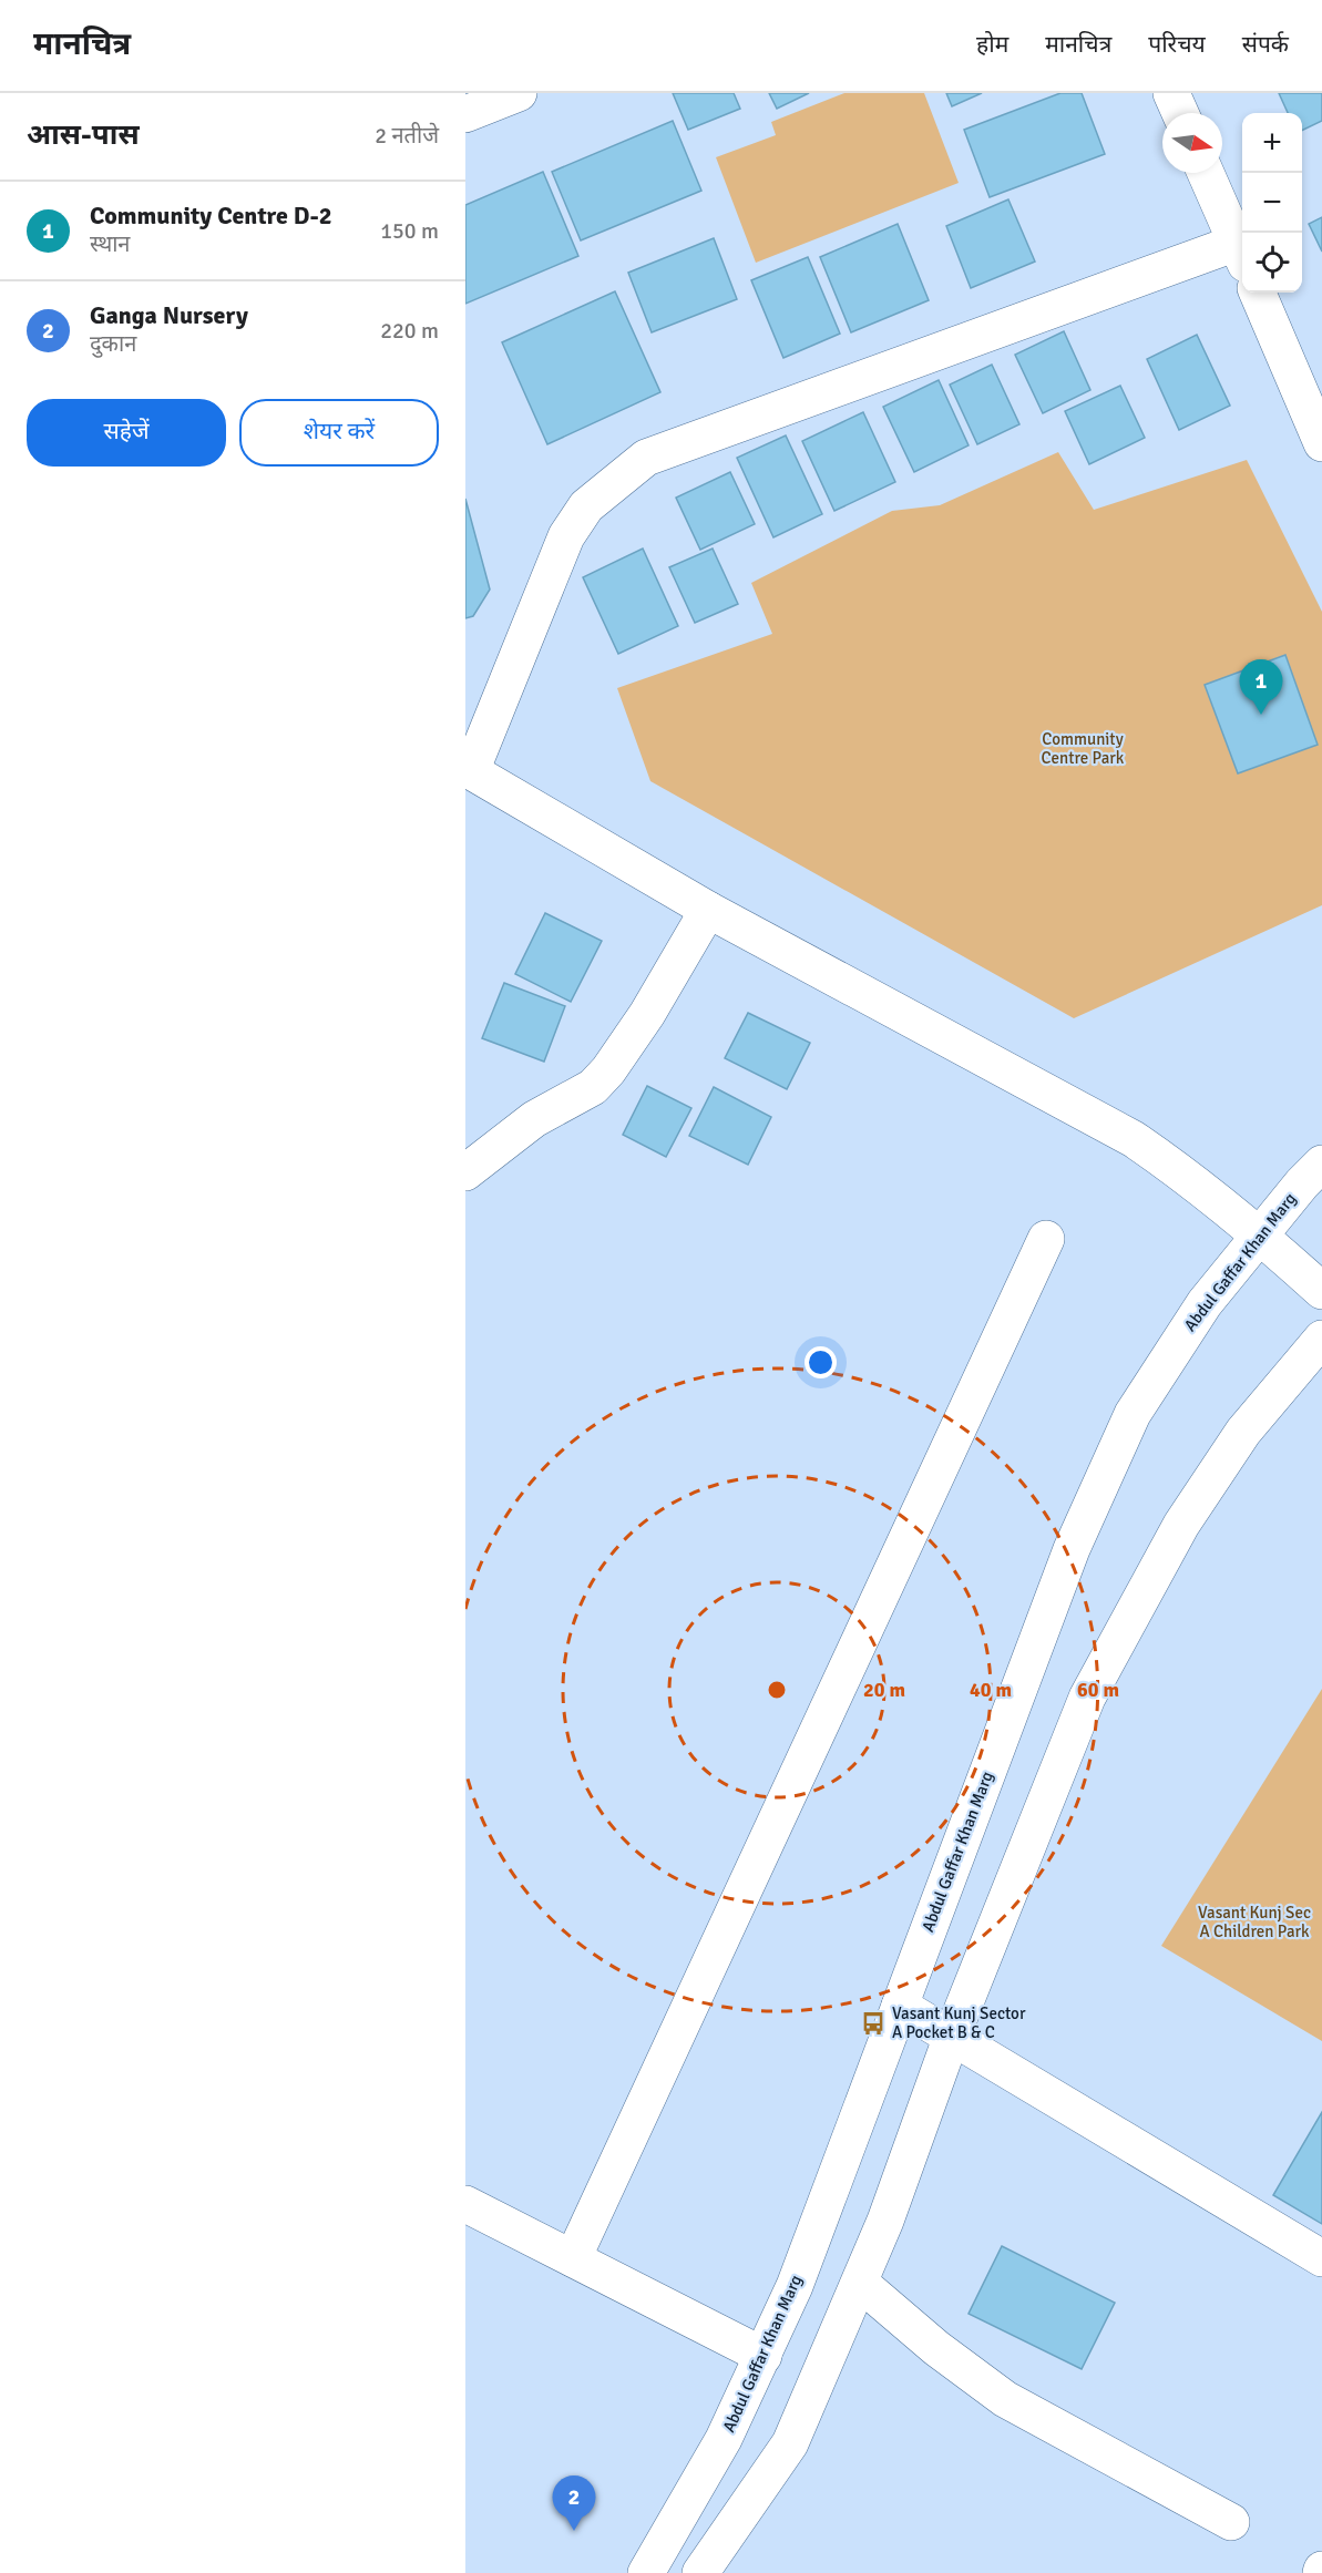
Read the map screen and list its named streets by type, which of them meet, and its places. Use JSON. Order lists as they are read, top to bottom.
{
  "streets": {
    "street": ["Abdul Gaffar Khan Marg"]
  },
  "parks": ["Community Centre Park", "Vasant Kunj Sec A Children Park"],
  "places": {
    "bus stop": ["Vasant Kunj Sector A Pocket B & C"]
  },
  "north": "right",
  "page": {
    "header": "मानचित्र",
    "nav": [
      "होम",
      "मानचित्र",
      "परिचय",
      "संपर्क"
    ],
    "heading": ["आस-पास", "2 नतीजे"],
    "map_buttons": ["+", "−"],
    "list": [
      {
        "mark": "1",
        "name": "Community Centre D-2",
        "note": "स्थान",
        "value": "150 m"
      },
      {
        "mark": "2",
        "name": "Ganga Nursery",
        "note": "दुकान",
        "value": "220 m"
      }
    ],
    "buttons": ["सहेजें", "शेयर करें"],
    "pins": ["1", "2"]
  },
  "rings": ["20 m", "40 m", "60 m"]
}
